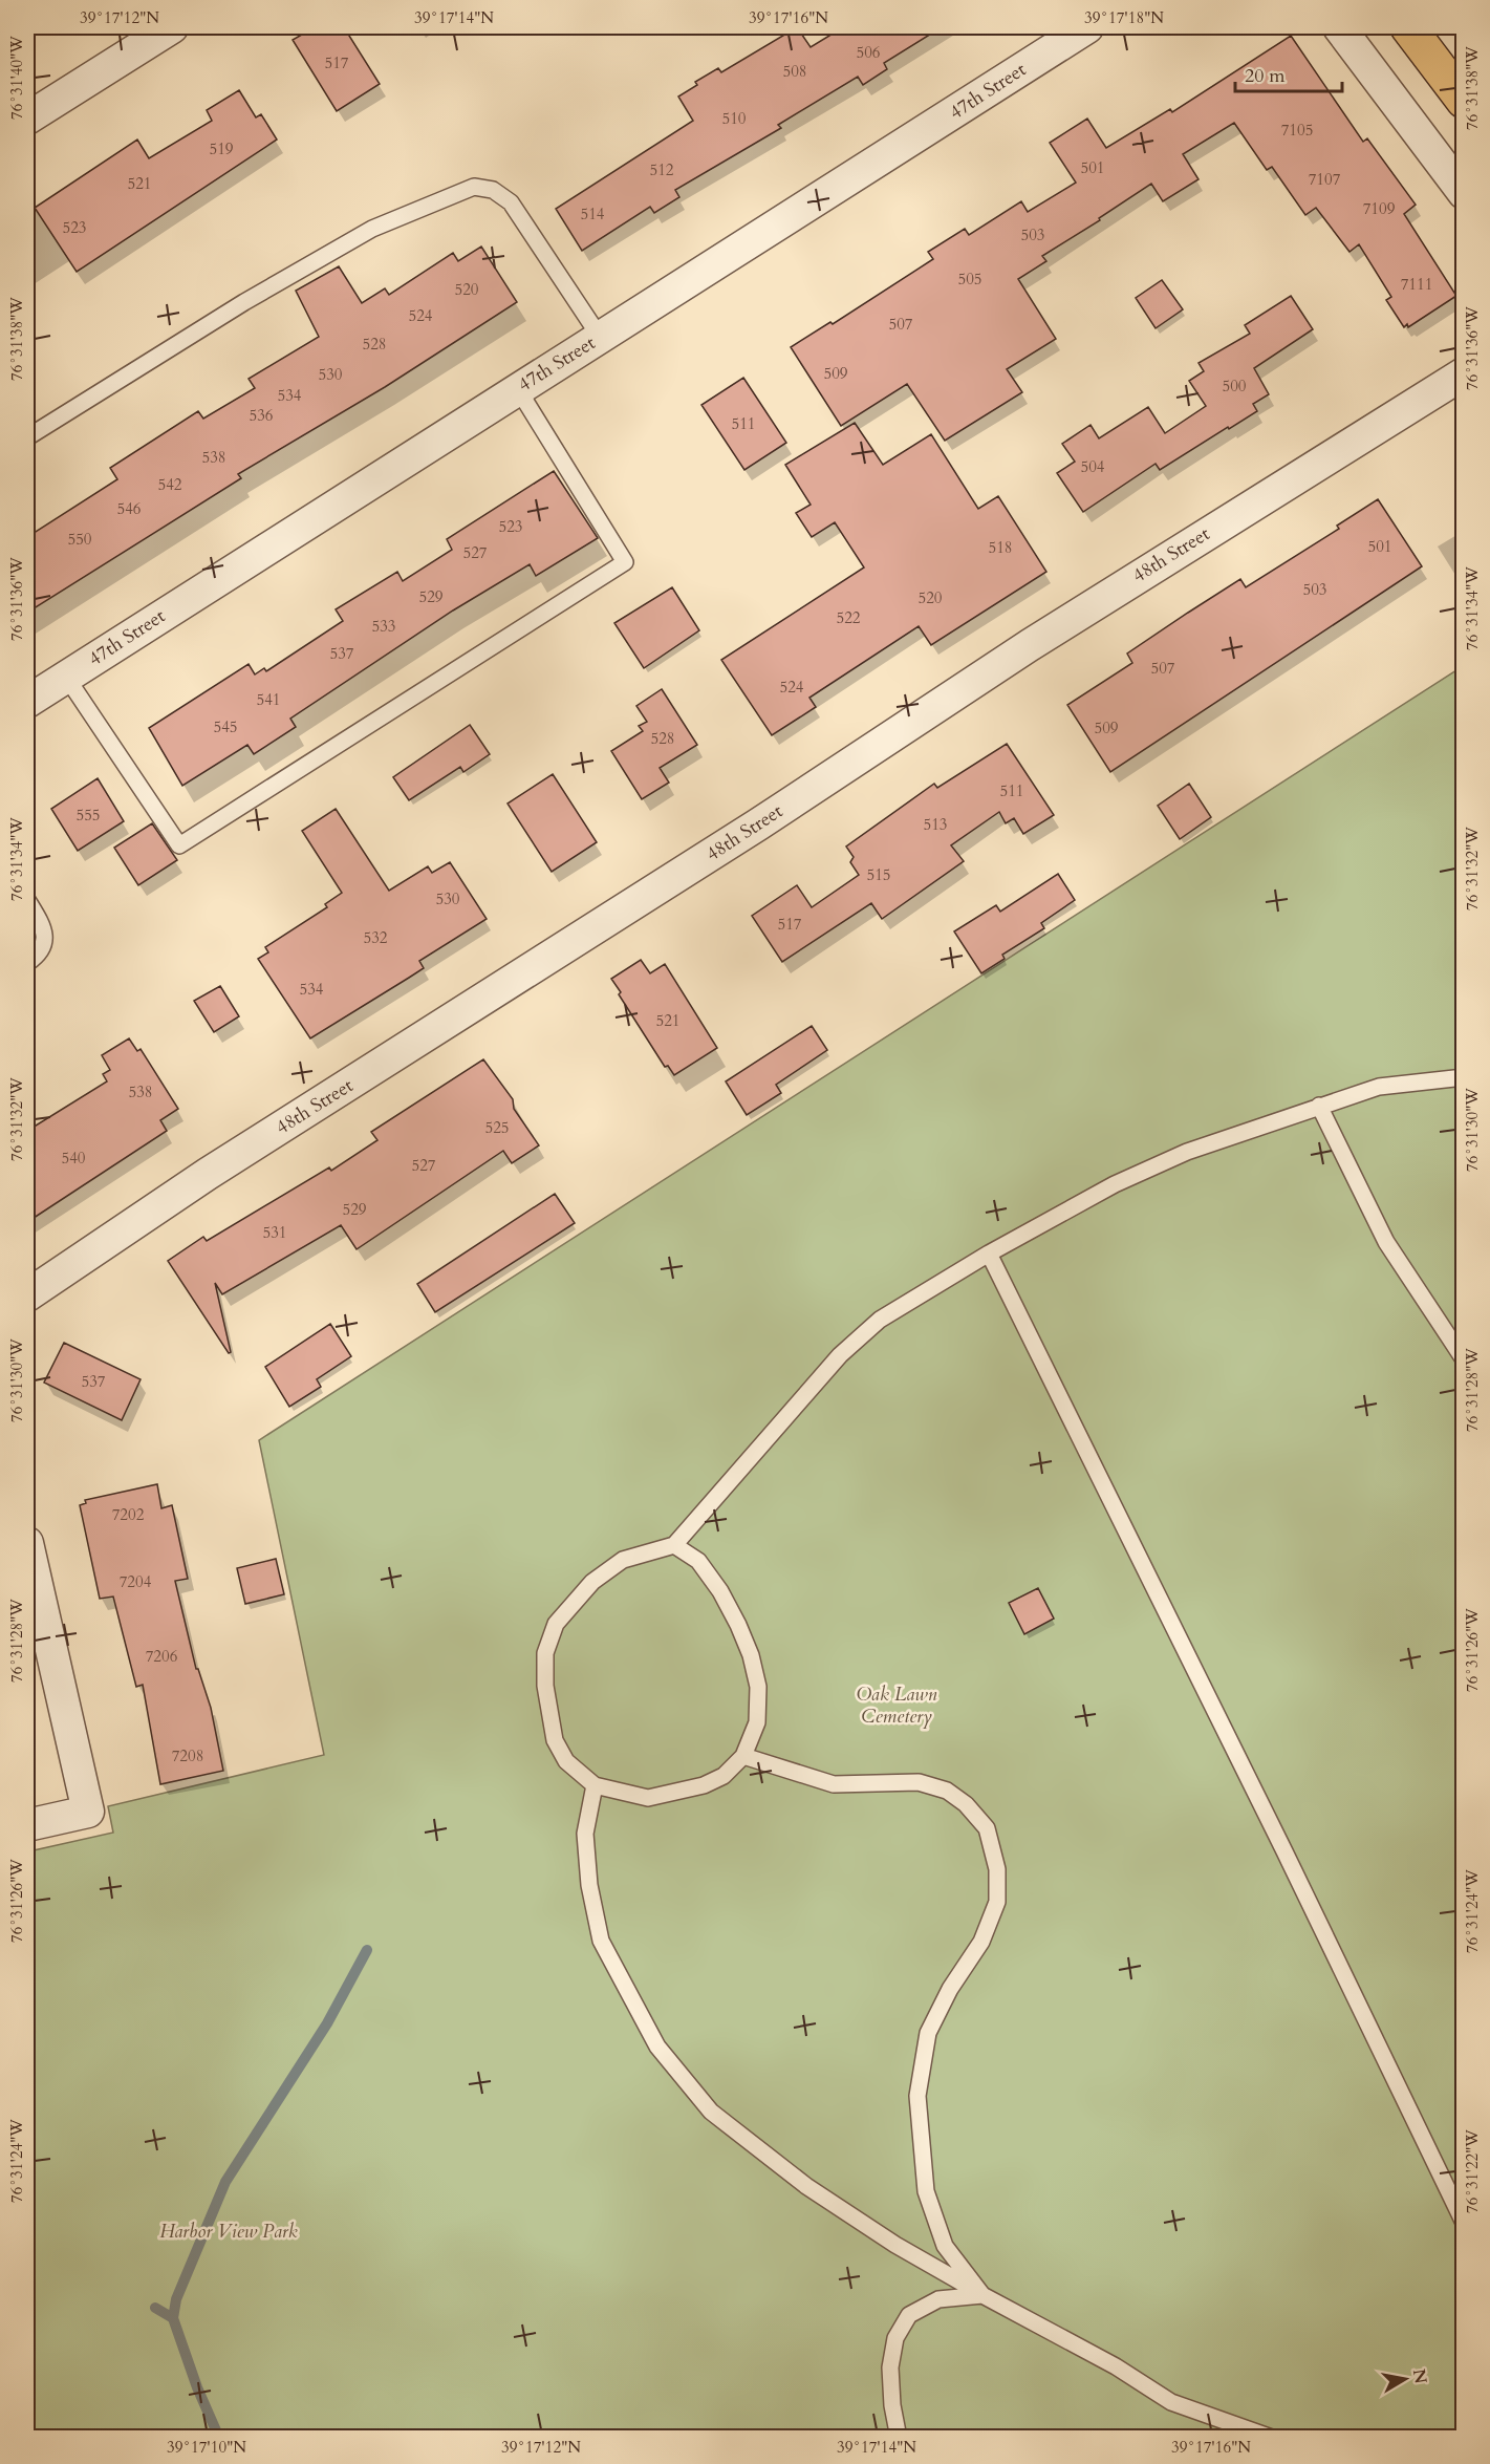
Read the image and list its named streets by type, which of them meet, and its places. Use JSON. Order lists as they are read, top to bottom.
{
  "streets": {
    "street": ["47th Street", "48th Street"]
  },
  "parks": ["Oak Lawn Cemetery", "Harbor View Park"],
  "house_numbers": [
    "506",
    "517",
    "508",
    "510",
    "7105",
    "519",
    "501",
    "512",
    "7107",
    "521",
    "7109",
    "514",
    "523",
    "503",
    "505",
    "7111",
    "520",
    "524",
    "507",
    "528",
    "509",
    "530",
    "500",
    "534",
    "536",
    "511",
    "538",
    "504",
    "542",
    "546",
    "523",
    "550",
    "501",
    "518",
    "527",
    "503",
    "529",
    "520",
    "522",
    "533",
    "537",
    "507",
    "524",
    "541",
    "545",
    "509",
    "528",
    "511",
    "555",
    "513",
    "515",
    "530",
    "517",
    "532",
    "534",
    "521",
    "538",
    "525",
    "540",
    "527",
    "529",
    "531",
    "537",
    "7202",
    "7204",
    "7206",
    "7208"
  ],
  "scale_bar": "20 m",
  "north": "right",
  "coordinates": [
    "39°17'12\"N",
    "39°17'14\"N",
    "39°17'16\"N",
    "39°17'18\"N",
    "76°31'40\"W",
    "76°31'38\"W",
    "76°31'36\"W",
    "76°31'34\"W",
    "76°31'32\"W",
    "76°31'30\"W",
    "76°31'28\"W",
    "76°31'26\"W",
    "76°31'24\"W",
    "76°31'22\"W",
    "39°17'10\"N"
  ]
}
